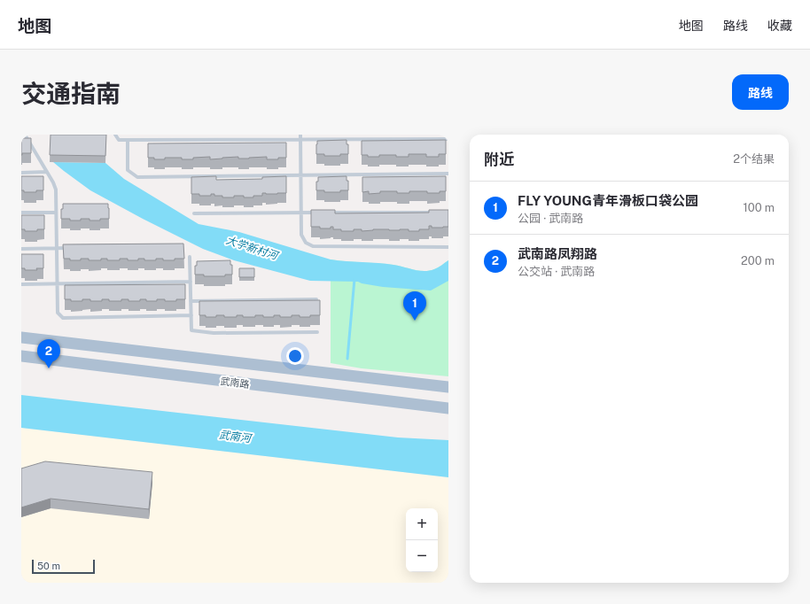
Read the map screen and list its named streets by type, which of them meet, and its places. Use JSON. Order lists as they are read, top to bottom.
{
  "streets": {
    "main road": ["武南路"]
  },
  "water": ["大学新村河", "武南河"],
  "scale_bar": "50 m",
  "page": {
    "header": "地图",
    "nav": ["地图", "路线", "收藏"],
    "title": "交通指南",
    "buttons": "路线",
    "heading": ["附近", "2个结果"],
    "list": [
      {
        "mark": "1",
        "name": "FLY YOUNG青年滑板口袋公园",
        "note": "公园 · 武南路",
        "value": "100 m"
      },
      {
        "mark": "2",
        "name": "武南路凤翔路",
        "note": "公交站 · 武南路",
        "value": "200 m"
      }
    ],
    "pins": ["1", "2"],
    "map_buttons": ["+", "−"],
    "scale": "50 m"
  }
}
